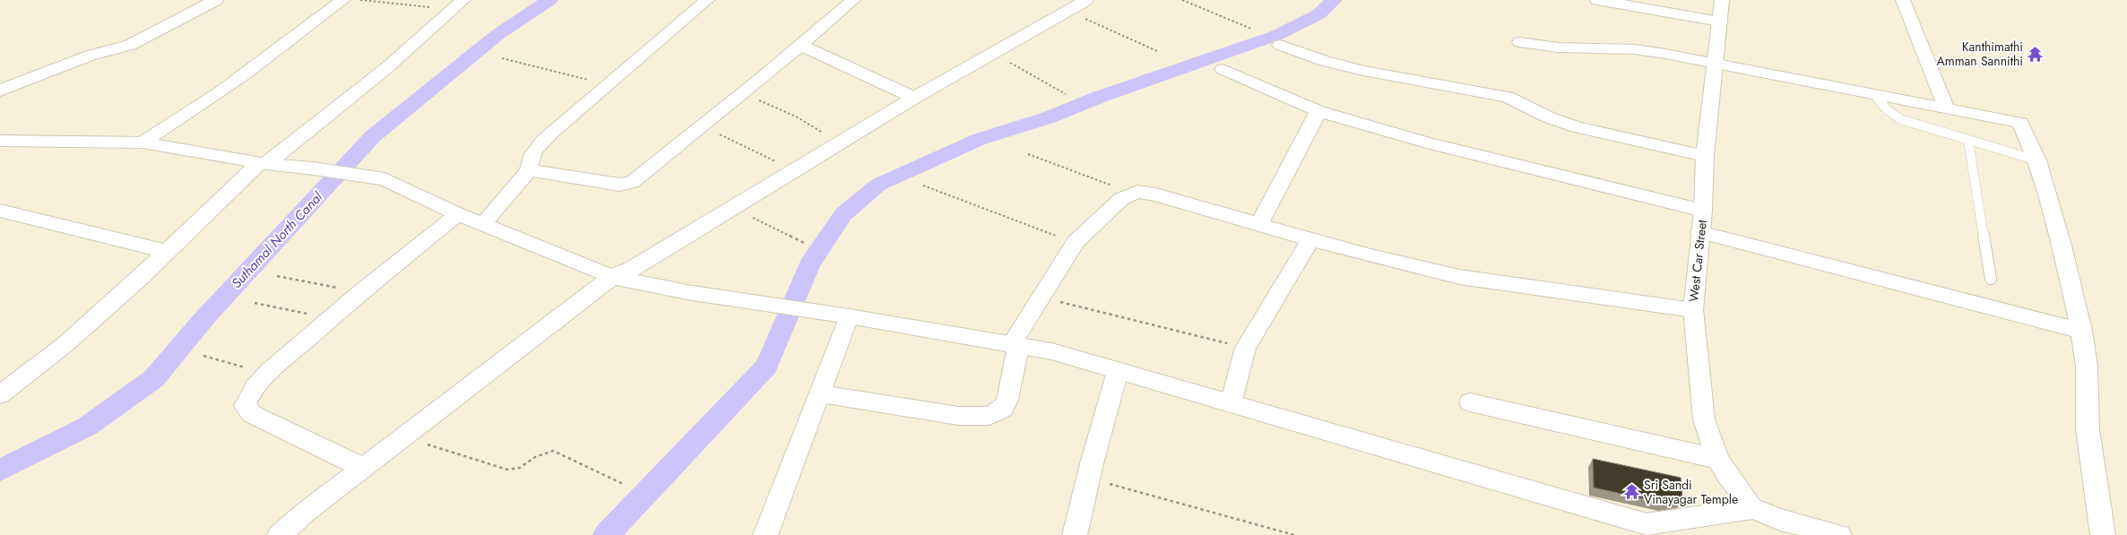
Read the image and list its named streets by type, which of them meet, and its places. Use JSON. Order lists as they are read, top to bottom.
{
  "streets": {
    "street": ["West Car Street"]
  },
  "water": ["Suthamal North Canal"],
  "places": {
    "temple": ["Kanthimathi Amman Sannithi", "Sri Sandi Vinayagar Temple"]
  }
}
